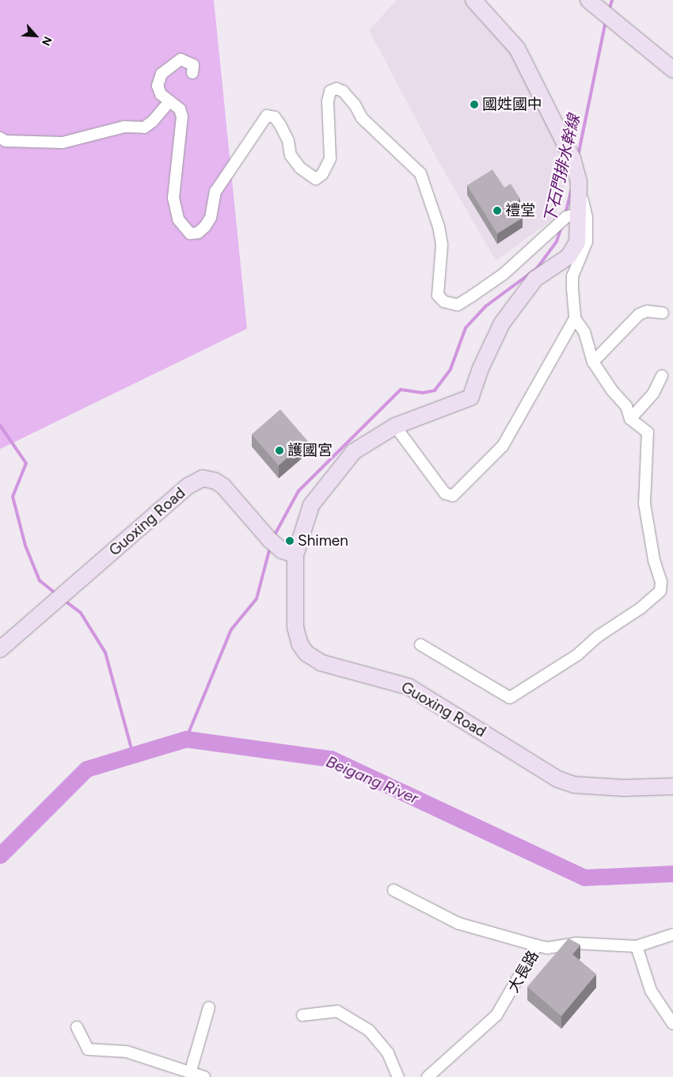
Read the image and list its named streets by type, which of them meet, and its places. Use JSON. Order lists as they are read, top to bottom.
{
  "streets": {
    "street": ["Guoxing Road", "大長路"]
  },
  "water": ["下石門排水幹線", "Beigang River"],
  "places": [
    "國姓國中",
    "禮堂",
    "護國宮",
    "Shimen"
  ],
  "north": "bottom right"
}
